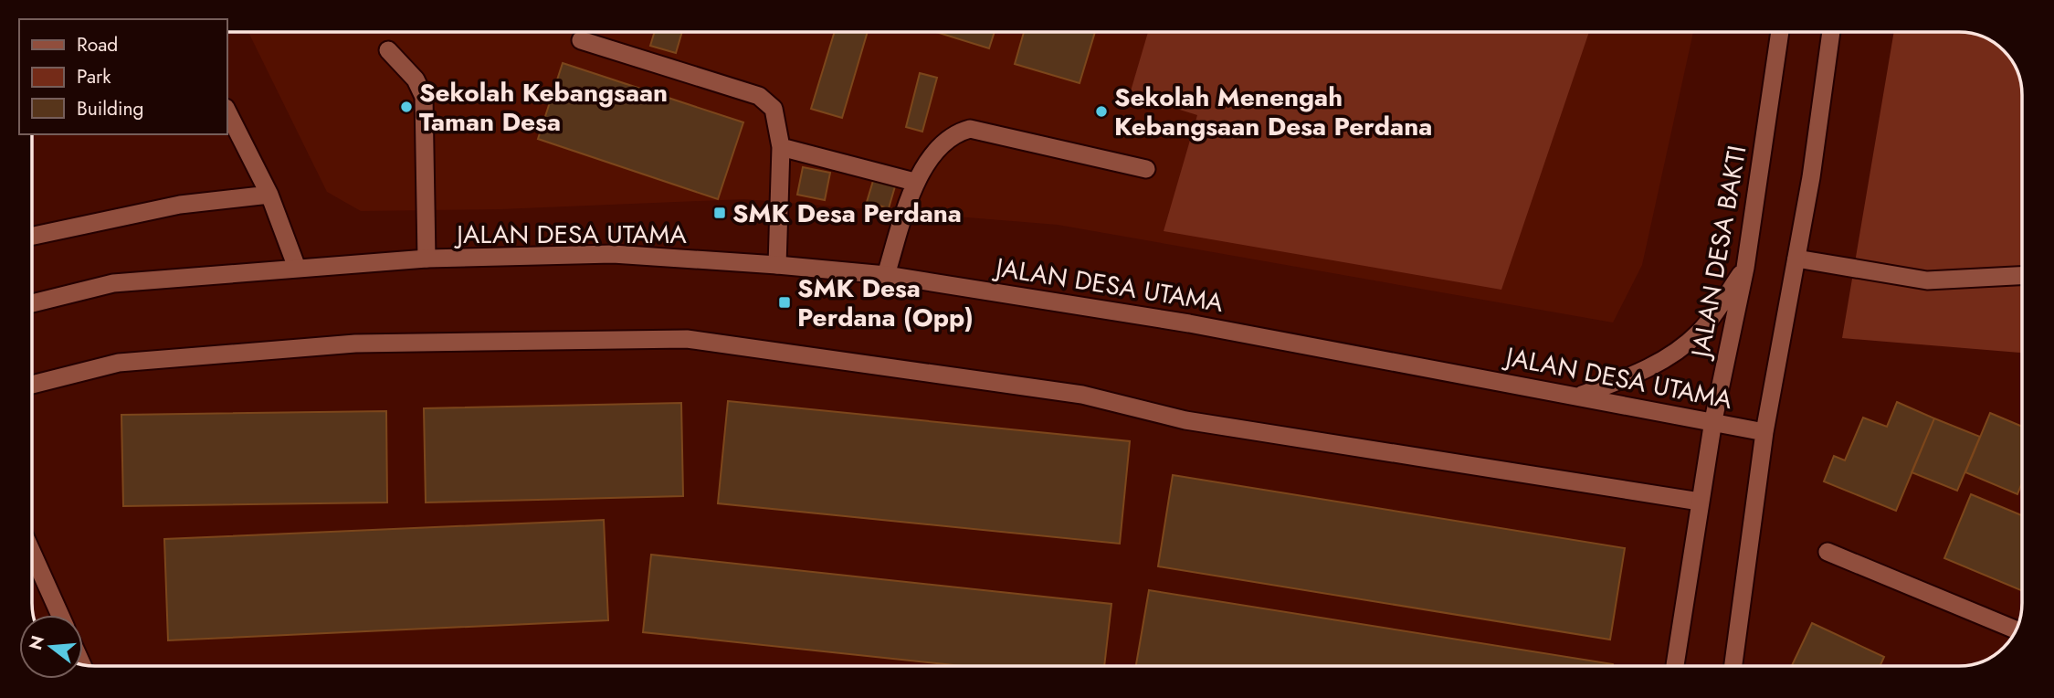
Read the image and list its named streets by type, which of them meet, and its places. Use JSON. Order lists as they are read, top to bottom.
{
  "streets": {
    "street": ["JALAN DESA UTAMA", "JALAN DESA BAKTI"]
  },
  "crossings": [
    ["JALAN DESA UTAMA", "JALAN DESA BAKTI"]
  ],
  "places": {
    "other": ["Sekolah Kebangsaan Taman Desa", "Sekolah Menengah Kebangsaan Desa Perdana"],
    "transit": ["SMK Desa Perdana", "SMK Desa Perdana (Opp)"]
  },
  "legend": ["Road", "Park", "Building"],
  "north": "left"
}
